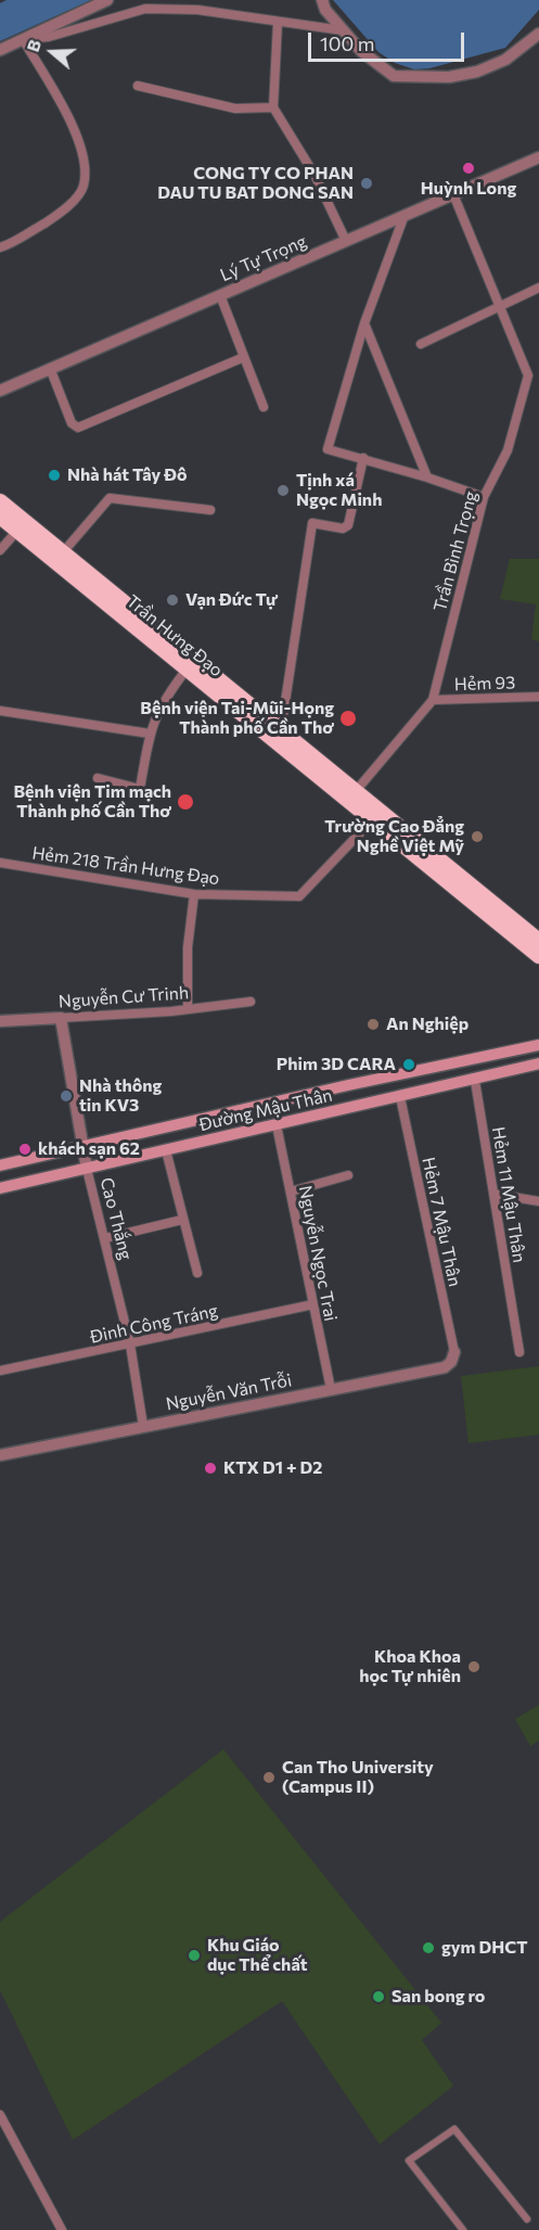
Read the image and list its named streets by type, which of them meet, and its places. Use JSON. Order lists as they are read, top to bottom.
{
  "streets": {
    "highway": ["Trần Hưng Đạo"],
    "main road": ["Đường Mậu Thân"],
    "street": [
      "Lý Tự Trọng",
      "Trần Bình Trọng",
      "Hẻm 93",
      "Hẻm 218 Trần Hưng Đạo",
      "Nguyễn Cư Trinh",
      "Hẻm 11 Mậu Thân",
      "Cao Thắng",
      "Hẻm 7 Mậu Thân",
      "Nguyễn Ngọc Trai",
      "Đinh Công Tráng",
      "Nguyễn Văn Trỗi"
    ]
  },
  "crossings": [
    ["Lý Tự Trọng", "Trần Bình Trọng"],
    ["Trần Bình Trọng", "Trần Hưng Đạo"],
    ["Trần Bình Trọng", "Hẻm 93"],
    ["Trần Hưng Đạo", "Hẻm 218 Trần Hưng Đạo"],
    ["Nguyễn Cư Trinh", "Cao Thắng"],
    ["Đường Mậu Thân", "Hẻm 11 Mậu Thân"],
    ["Đường Mậu Thân", "Cao Thắng"],
    ["Đường Mậu Thân", "Hẻm 7 Mậu Thân"],
    ["Đường Mậu Thân", "Nguyễn Ngọc Trai"],
    ["Cao Thắng", "Đinh Công Tráng"],
    ["Cao Thắng", "Nguyễn Văn Trỗi"],
    ["Hẻm 7 Mậu Thân", "Nguyễn Văn Trỗi"],
    ["Nguyễn Ngọc Trai", "Đinh Công Tráng"],
    ["Nguyễn Ngọc Trai", "Nguyễn Văn Trỗi"]
  ],
  "places": [
    "Huỳnh Long",
    "CONG TY CO PHAN DAU TU BAT DONG SAN",
    "Nhà hát Tây Đô",
    "Tịnh xá Ngọc Minh",
    "Vạn Đức Tự",
    "Bệnh viện Tai-Mũi-Họng Thành phố Cần Thơ",
    "Bệnh viện Tim mạch Thành phố Cần Thơ",
    "Trường Cao Đẳng Nghề Việt Mỹ",
    "An Nghiệp",
    "Phim 3D CARA",
    "Nhà thông tin KV3",
    "khách sạn 62",
    "KTX D1 + D2",
    "Khoa Khoa học Tự nhiên",
    "Can Tho University (Campus II)",
    "gym DHCT",
    "Khu Giáo dục Thể chất",
    "San bong ro"
  ],
  "scale_bar": "100 m",
  "north": "left"
}
